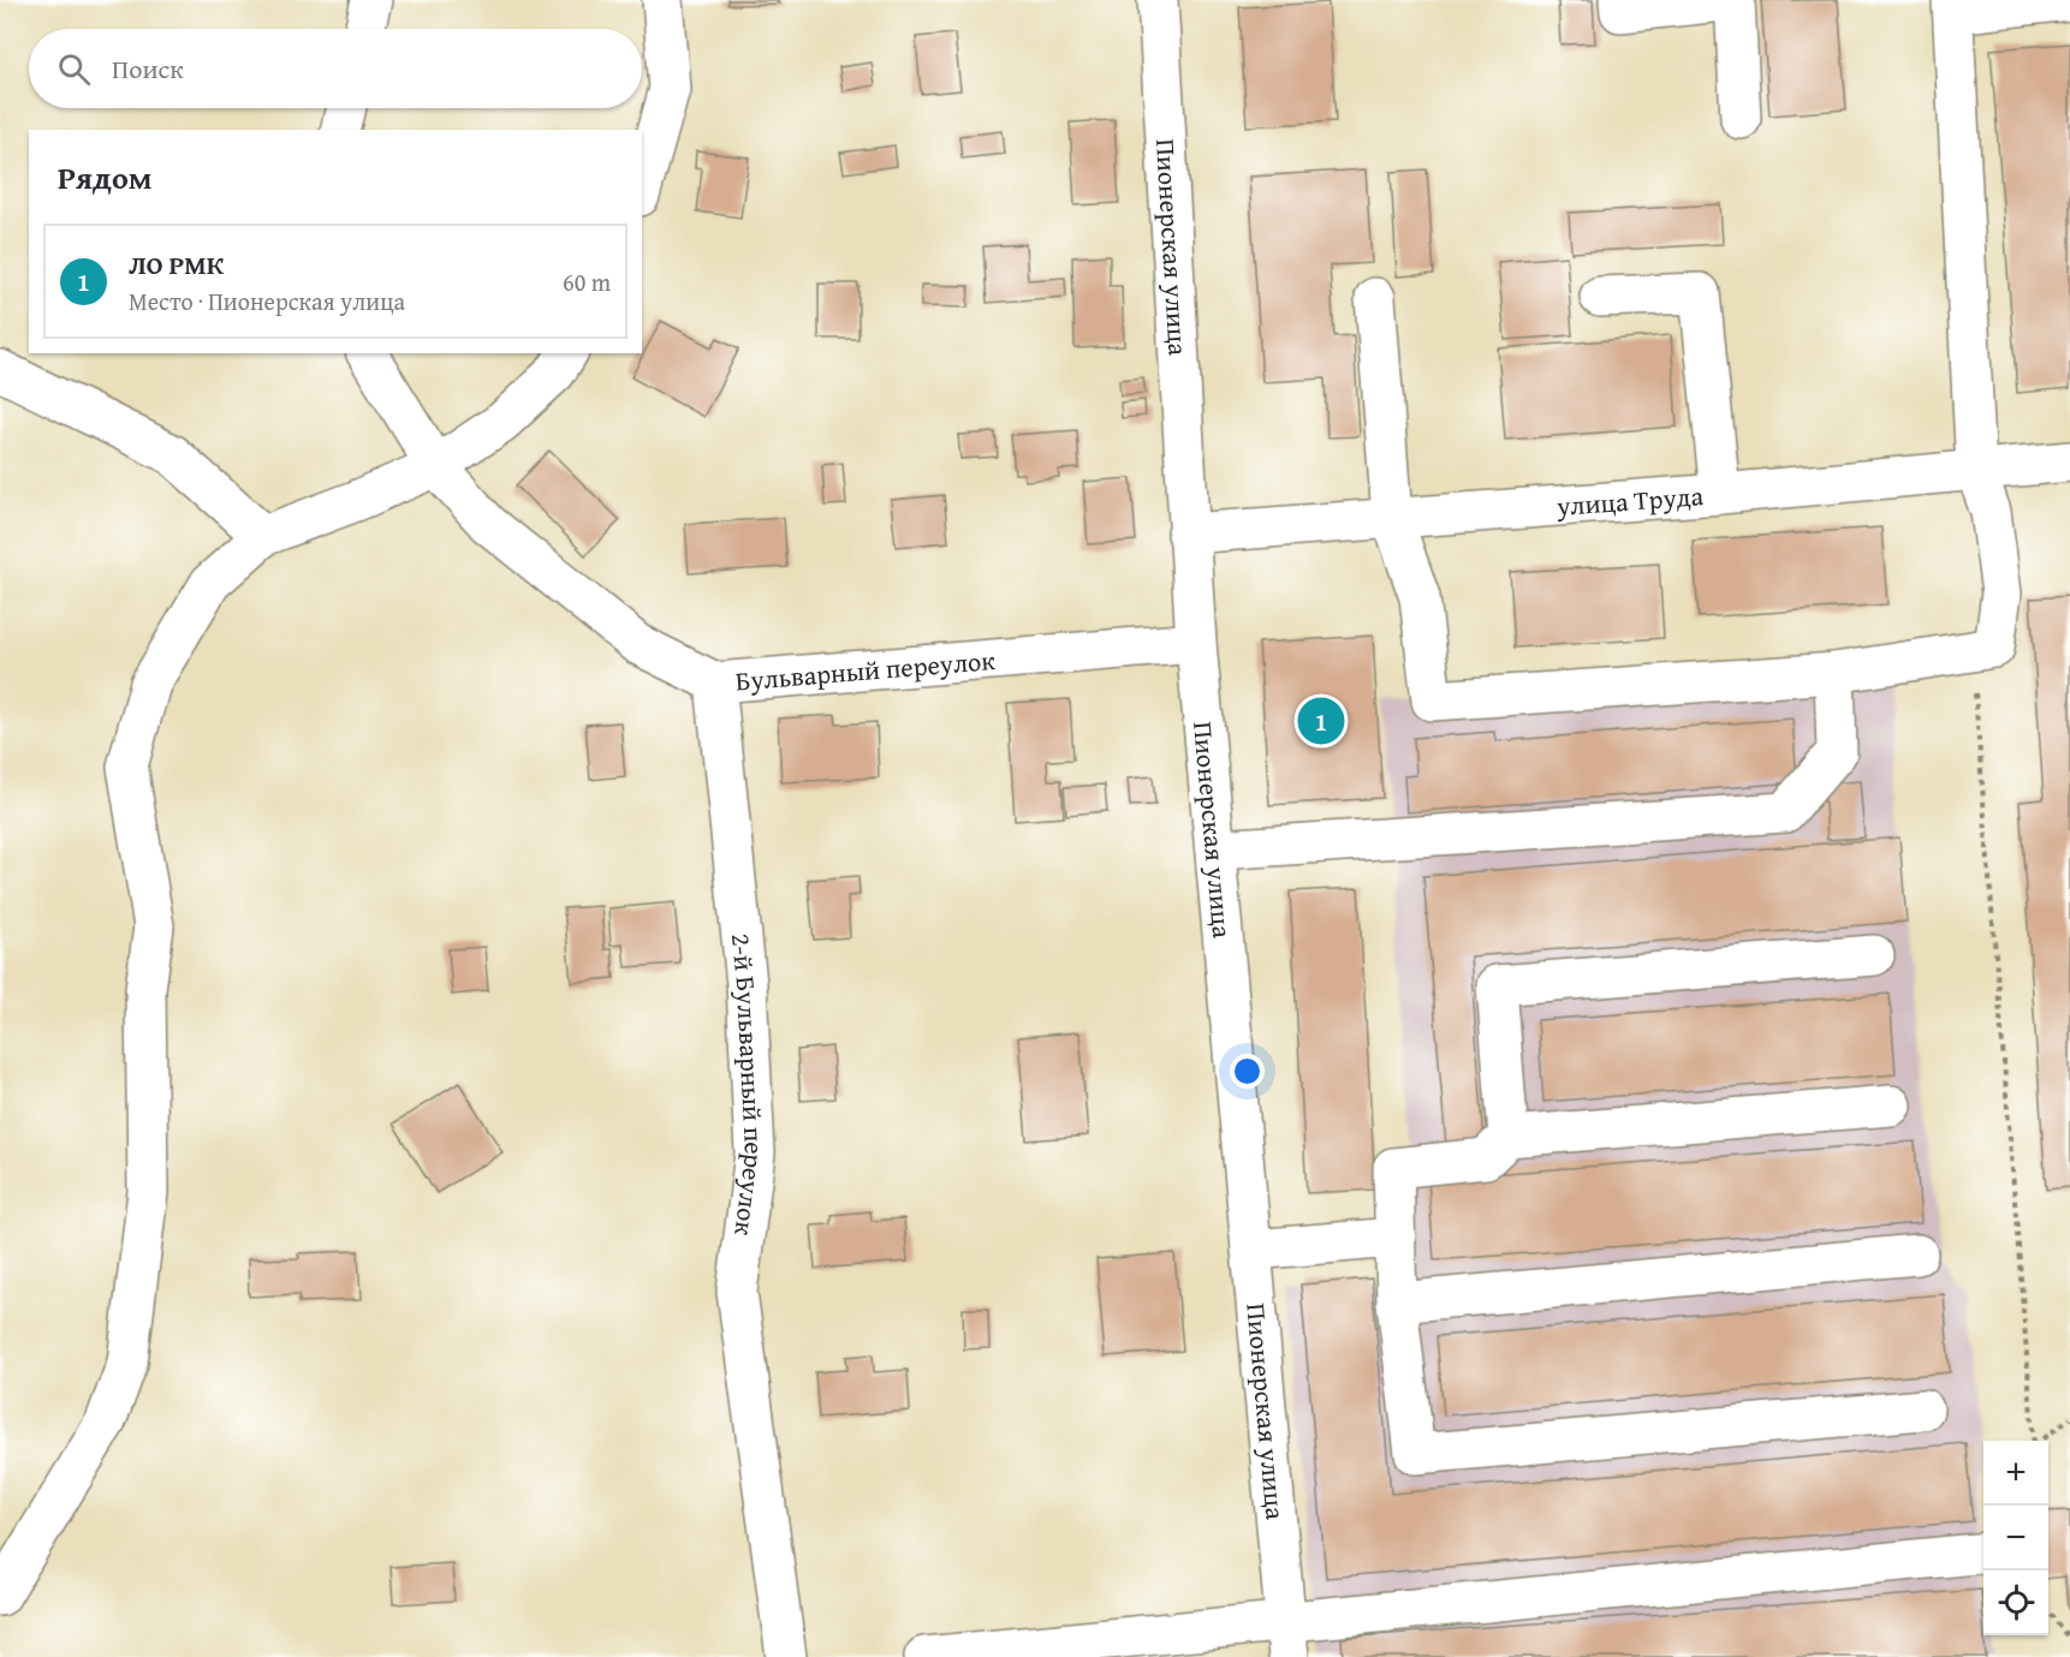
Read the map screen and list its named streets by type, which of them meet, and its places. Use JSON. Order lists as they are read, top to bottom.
{
  "streets": {
    "street": [
      "Пионерская улица",
      "улица Труда",
      "Бульварный переулок",
      "2-й Бульварный переулок"
    ]
  },
  "crossings": [
    ["Пионерская улица", "улица Труда"],
    ["Пионерская улица", "Бульварный переулок"],
    ["Бульварный переулок", "2-й Бульварный переулок"]
  ],
  "page": {
    "search": "Поиск",
    "heading": "Рядом",
    "list": [
      {
        "mark": "1",
        "name": "ЛО РМК",
        "note": "Место · Пионерская улица",
        "value": "60 m"
      }
    ],
    "pins": "1",
    "map_buttons": ["+", "−"]
  }
}
